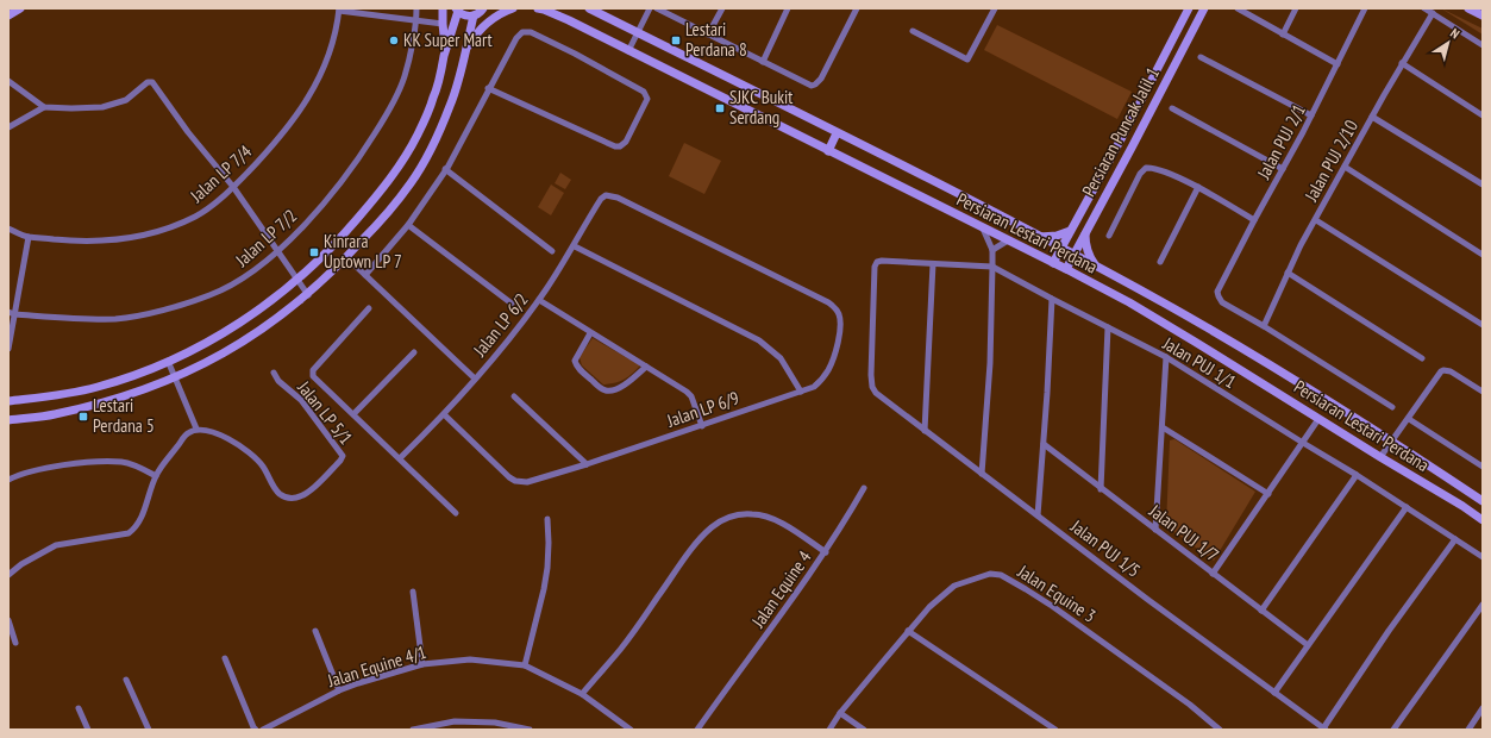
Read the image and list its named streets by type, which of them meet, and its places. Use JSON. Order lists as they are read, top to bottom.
{
  "streets": {
    "main road": ["Persiaran Puncak Jalil 1", "Persiaran Lestari Perdana"],
    "street": [
      "Jalan PUJ 2/1",
      "Jalan PUJ 2/10",
      "Jalan LP 7/4",
      "Jalan LP 7/2",
      "Jalan LP 6/2",
      "Jalan PUJ 1/1",
      "Jalan LP 6/9",
      "Jalan LP 5/1",
      "Jalan PUJ 1/7",
      "Jalan PUJ 1/5",
      "Jalan Equine 4",
      "Jalan Equine 3",
      "Jalan Equine 4/1"
    ]
  },
  "crossings": [
    ["Persiaran Puncak Jalil 1", "Persiaran Lestari Perdana"],
    ["Jalan PUJ 2/1", "Jalan PUJ 2/10"],
    ["Jalan LP 6/2", "Jalan LP 6/9"],
    ["Jalan PUJ 1/1", "Jalan PUJ 1/5"],
    ["Jalan Equine 4", "Jalan Equine 4/1"]
  ],
  "places": {
    "other": ["KK Super Mart"],
    "transit": [
      "Lestari Perdana 8",
      "SJKC Bukit Serdang",
      "Kinrara Uptown LP 7",
      "Lestari Perdana 5"
    ]
  },
  "north": "top right"
}
